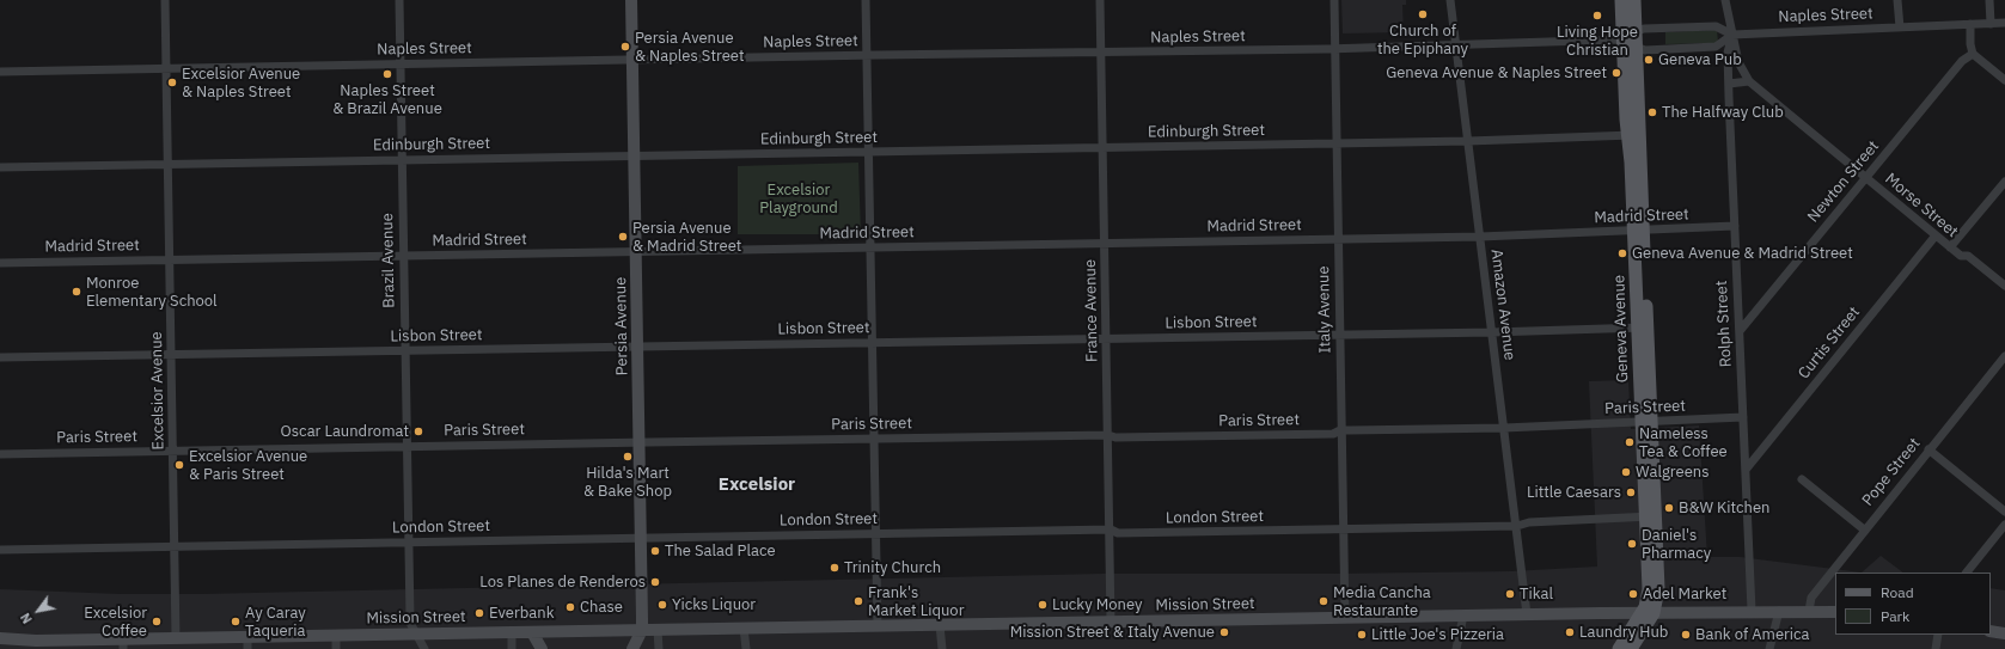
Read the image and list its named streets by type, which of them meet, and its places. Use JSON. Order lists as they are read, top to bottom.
{
  "streets": {
    "main road": ["Persia Avenue", "Geneva Avenue", "Mission Street"],
    "street": [
      "Naples Street",
      "Edinburgh Street",
      "Newton Street",
      "Morse Street",
      "Madrid Street",
      "Brazil Avenue",
      "Amazon Avenue",
      "Italy Avenue",
      "France Avenue",
      "Lisbon Street",
      "Rolph Street",
      "Curtis Street",
      "Excelsior Avenue",
      "Paris Street",
      "Pope Street",
      "London Street"
    ]
  },
  "crossings": [
    ["Naples Street", "Brazil Avenue"],
    ["Naples Street", "Amazon Avenue"],
    ["Naples Street", "Italy Avenue"],
    ["Naples Street", "France Avenue"],
    ["Naples Street", "Rolph Street"],
    ["Naples Street", "Persia Avenue"],
    ["Naples Street", "Geneva Avenue"],
    ["Naples Street", "Excelsior Avenue"],
    ["Edinburgh Street", "Brazil Avenue"],
    ["Edinburgh Street", "Amazon Avenue"],
    ["Edinburgh Street", "Italy Avenue"],
    ["Edinburgh Street", "France Avenue"],
    ["Edinburgh Street", "Persia Avenue"],
    ["Edinburgh Street", "Geneva Avenue"],
    ["Edinburgh Street", "Excelsior Avenue"],
    ["Newton Street", "Morse Street"],
    ["Newton Street", "Rolph Street"],
    ["Morse Street", "Rolph Street"],
    ["Morse Street", "Curtis Street"],
    ["Madrid Street", "Brazil Avenue"],
    ["Madrid Street", "Amazon Avenue"],
    ["Madrid Street", "Italy Avenue"],
    ["Madrid Street", "France Avenue"],
    ["Madrid Street", "Rolph Street"],
    ["Madrid Street", "Persia Avenue"],
    ["Madrid Street", "Geneva Avenue"],
    ["Madrid Street", "Excelsior Avenue"],
    ["Brazil Avenue", "Lisbon Street"],
    ["Brazil Avenue", "Paris Street"],
    ["Brazil Avenue", "London Street"],
    ["Brazil Avenue", "Mission Street"],
    ["Amazon Avenue", "Lisbon Street"],
    ["Amazon Avenue", "Paris Street"],
    ["Amazon Avenue", "London Street"],
    ["Amazon Avenue", "Mission Street"],
    ["Italy Avenue", "Lisbon Street"],
    ["Italy Avenue", "Paris Street"],
    ["Italy Avenue", "London Street"],
    ["Italy Avenue", "Mission Street"],
    ["France Avenue", "Lisbon Street"],
    ["France Avenue", "Paris Street"],
    ["France Avenue", "London Street"],
    ["France Avenue", "Mission Street"],
    ["Lisbon Street", "Persia Avenue"],
    ["Lisbon Street", "Geneva Avenue"],
    ["Lisbon Street", "Excelsior Avenue"],
    ["Rolph Street", "Curtis Street"],
    ["Rolph Street", "Paris Street"],
    ["Rolph Street", "Mission Street"],
    ["Persia Avenue", "Paris Street"],
    ["Persia Avenue", "London Street"],
    ["Persia Avenue", "Mission Street"],
    ["Geneva Avenue", "Paris Street"],
    ["Geneva Avenue", "London Street"],
    ["Geneva Avenue", "Mission Street"],
    ["Excelsior Avenue", "Paris Street"],
    ["Excelsior Avenue", "London Street"],
    ["Excelsior Avenue", "Mission Street"],
    ["Pope Street", "Mission Street"]
  ],
  "districts": ["Excelsior"],
  "parks": ["Excelsior Playground"],
  "places": [
    "Church of the Epiphany",
    "Living Hope Christian",
    "Persia Avenue & Naples Street",
    "Geneva Pub",
    "Geneva Avenue & Naples Street",
    "Naples Street & Brazil Avenue",
    "Excelsior Avenue & Naples Street",
    "The Halfway Club",
    "Persia Avenue & Madrid Street",
    "Geneva Avenue & Madrid Street",
    "Monroe Elementary School",
    "Oscar Laundromat",
    "Nameless Tea & Coffee",
    "Hilda's Mart & Bake Shop",
    "Excelsior Avenue & Paris Street",
    "Walgreens",
    "Little Caesars",
    "B&W Kitchen",
    "Daniel's Pharmacy",
    "The Salad Place",
    "Trinity Church",
    "Los Planes de Renderos",
    "Tikal",
    "Adel Market",
    "Frank's Market Liquor",
    "Media Cancha Restaurante",
    "Yicks Liquor",
    "Lucky Money",
    "Chase",
    "Everbank",
    "Excelsior Coffee",
    "Ay Caray Taqueria",
    "Mission Street & Italy Avenue",
    "Laundry Hub",
    "Little Joe's Pizzeria",
    "Bank of America"
  ],
  "legend": ["Road", "Park"],
  "north": "bottom left"
}
